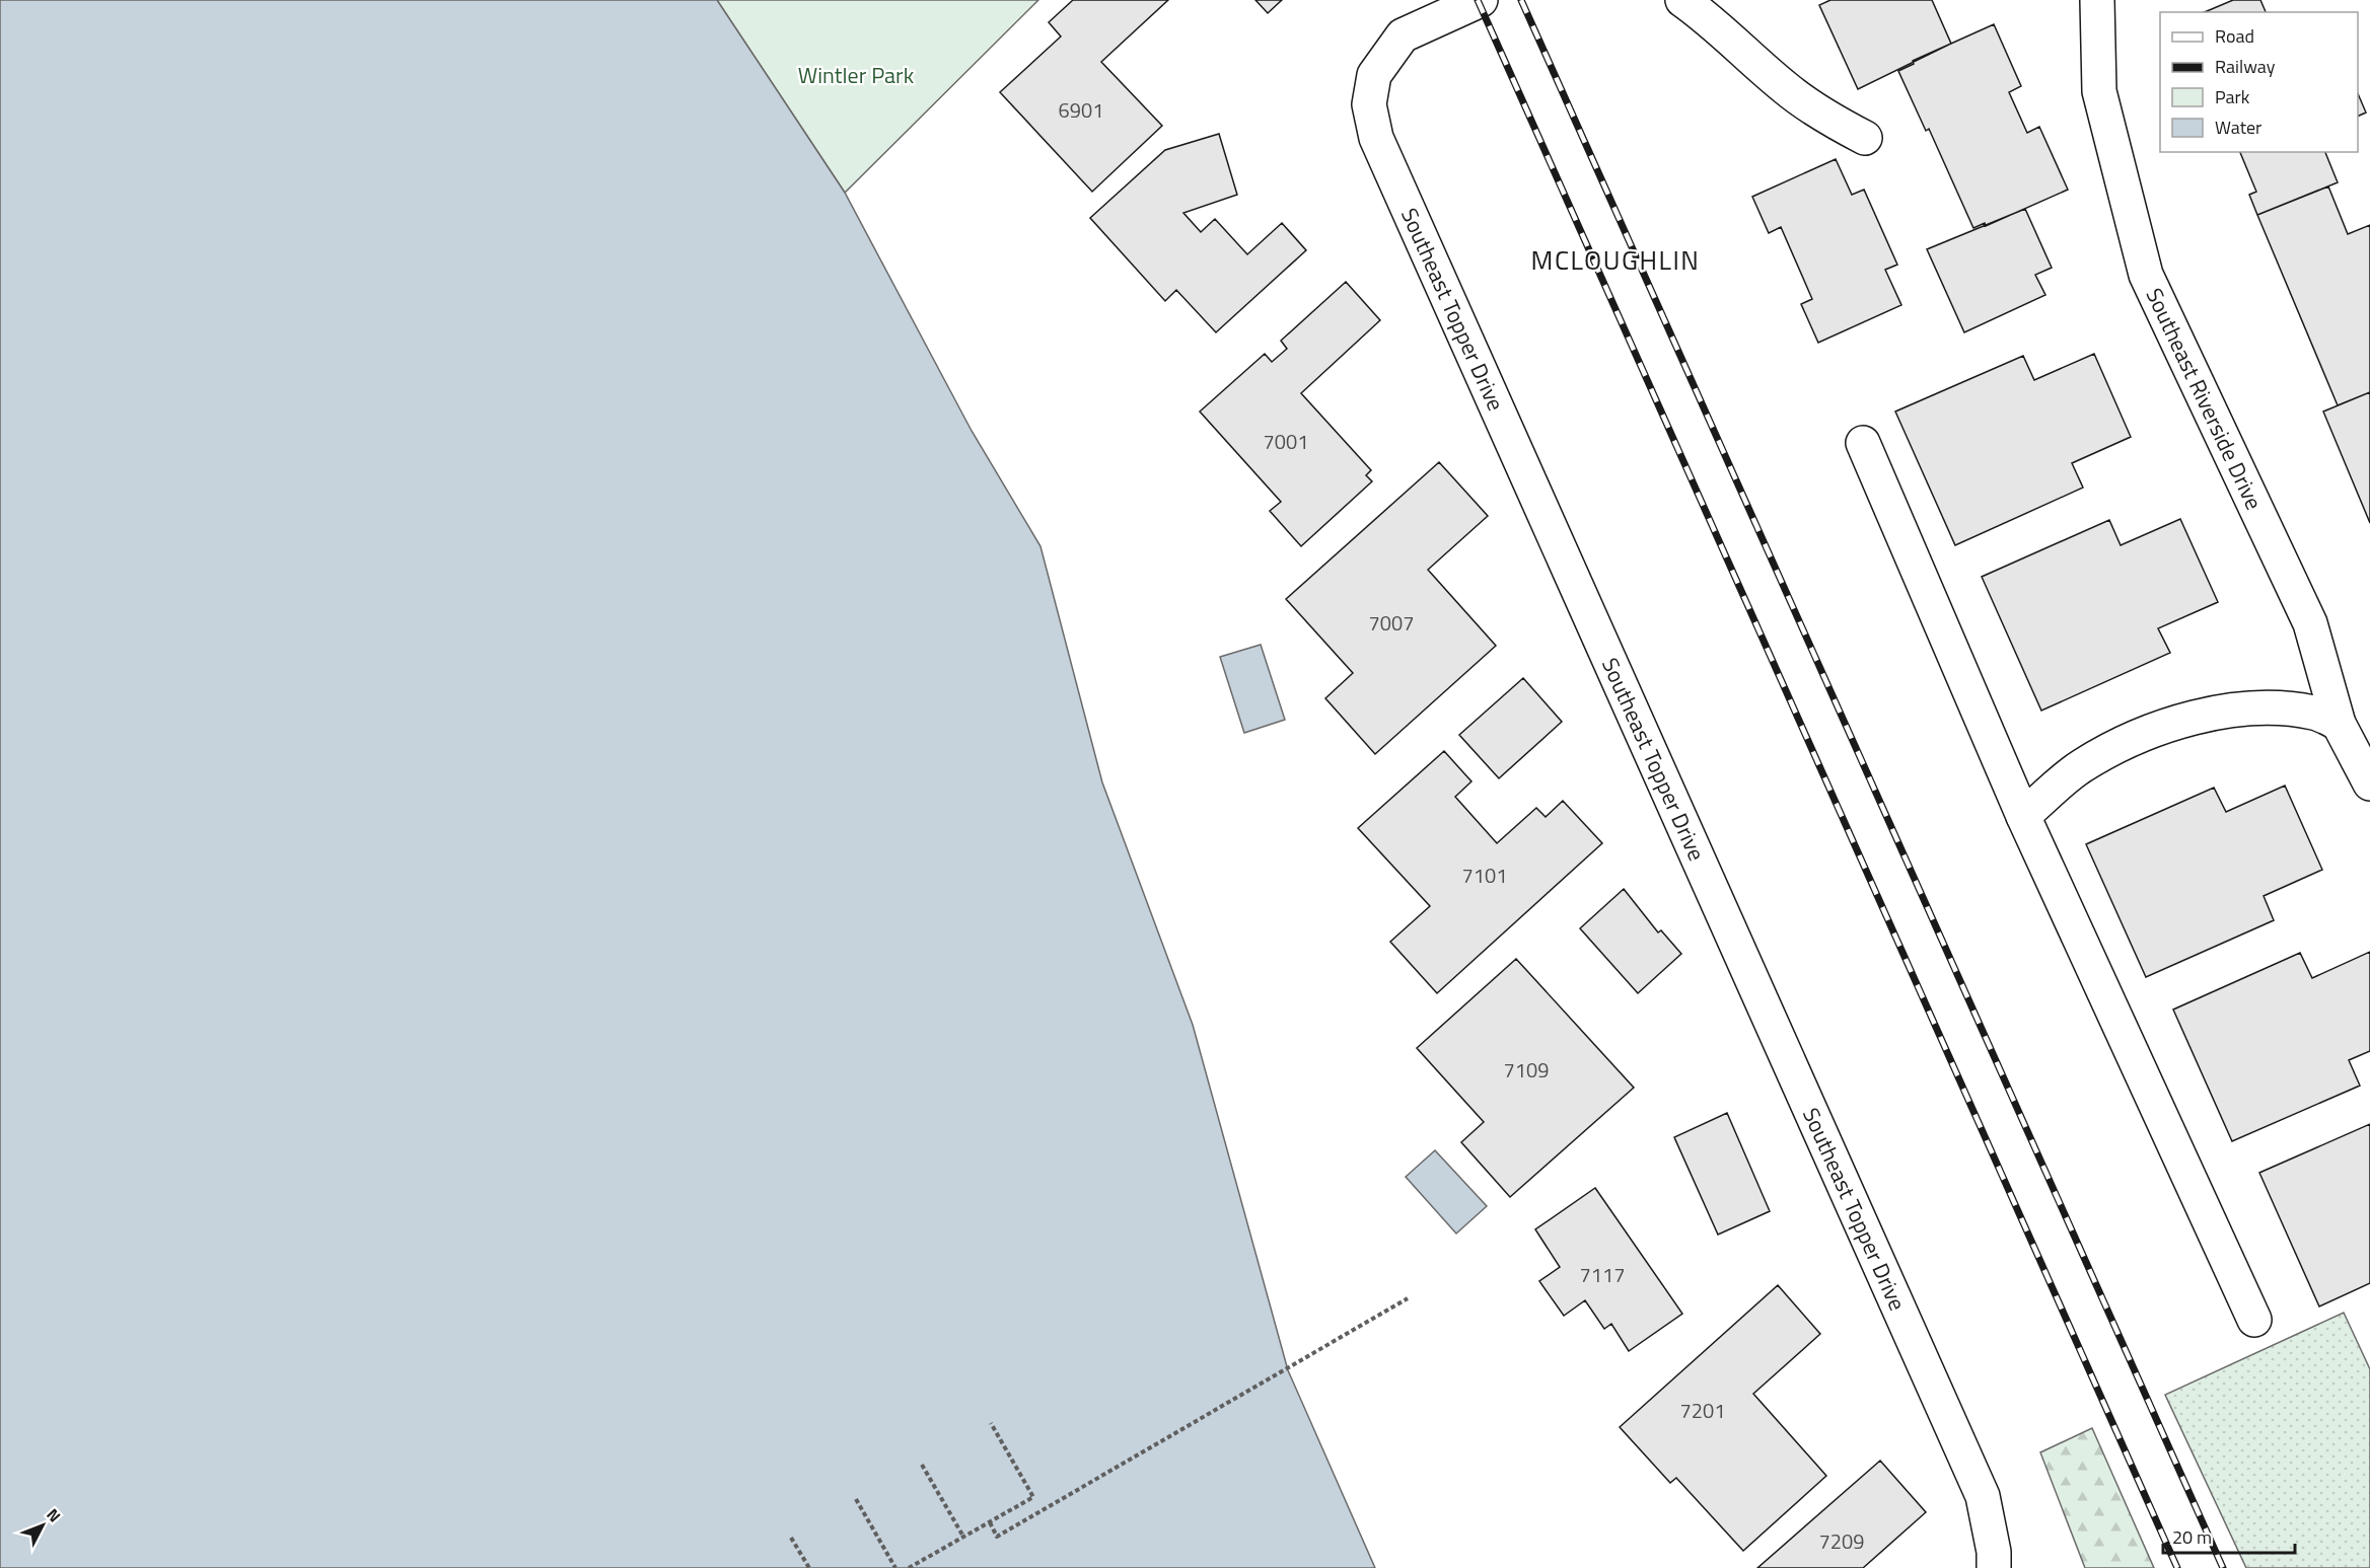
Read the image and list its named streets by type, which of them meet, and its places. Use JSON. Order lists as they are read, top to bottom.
{
  "streets": {
    "street": ["Southeast Topper Drive", "Southeast Riverside Drive"]
  },
  "districts": ["MCLOUGHLIN"],
  "parks": ["Wintler Park"],
  "house_numbers": [
    "6901",
    "7001",
    "7007",
    "7101",
    "7109",
    "7117",
    "7201",
    "7209"
  ],
  "legend": [
    "Road",
    "Railway",
    "Park",
    "Water"
  ],
  "scale_bar": "20 m",
  "north": "top right"
}
